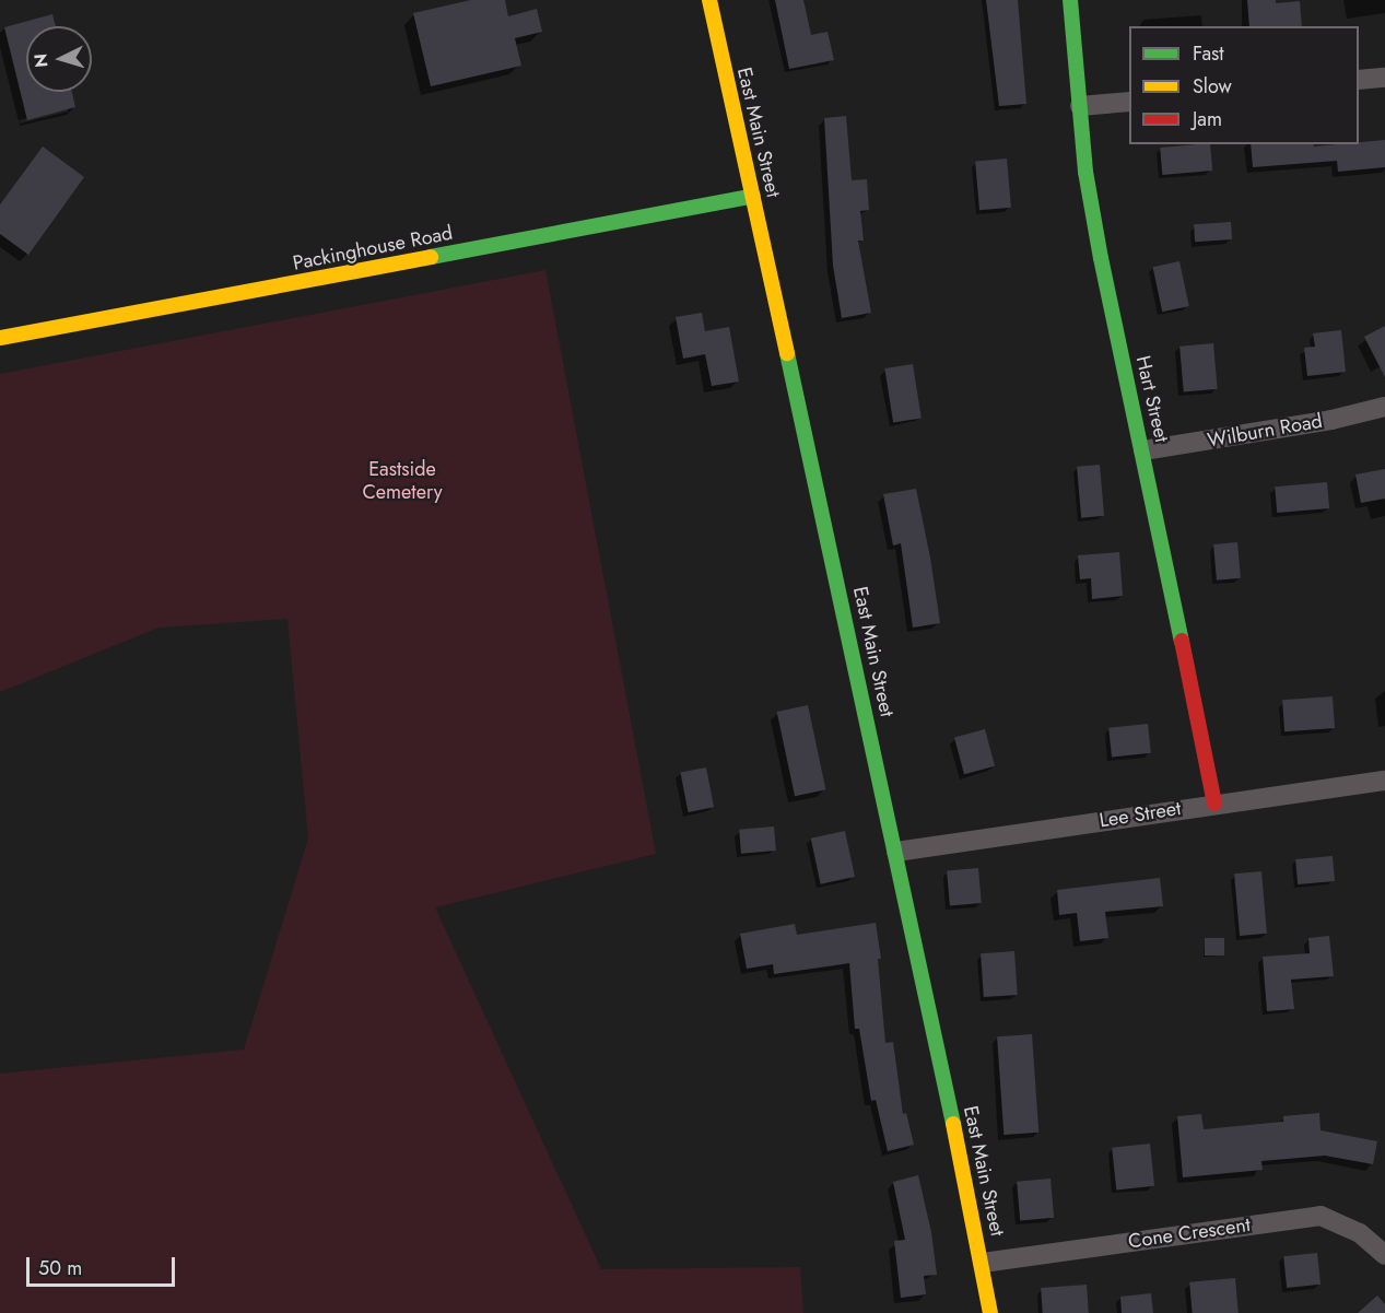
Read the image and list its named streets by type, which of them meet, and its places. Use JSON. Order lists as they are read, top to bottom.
{
  "streets": {
    "street": [
      "East Main Street",
      "Packinghouse Road",
      "Hart Street",
      "Wilburn Road",
      "Lee Street",
      "Cone Crescent"
    ]
  },
  "crossings": [
    ["East Main Street", "Packinghouse Road"],
    ["East Main Street", "Lee Street"],
    ["East Main Street", "Cone Crescent"],
    ["Hart Street", "Wilburn Road"],
    ["Hart Street", "Lee Street"]
  ],
  "parks": ["Eastside Cemetery"],
  "legend": ["Fast", "Slow", "Jam"],
  "scale_bar": "50 m",
  "north": "left"
}
